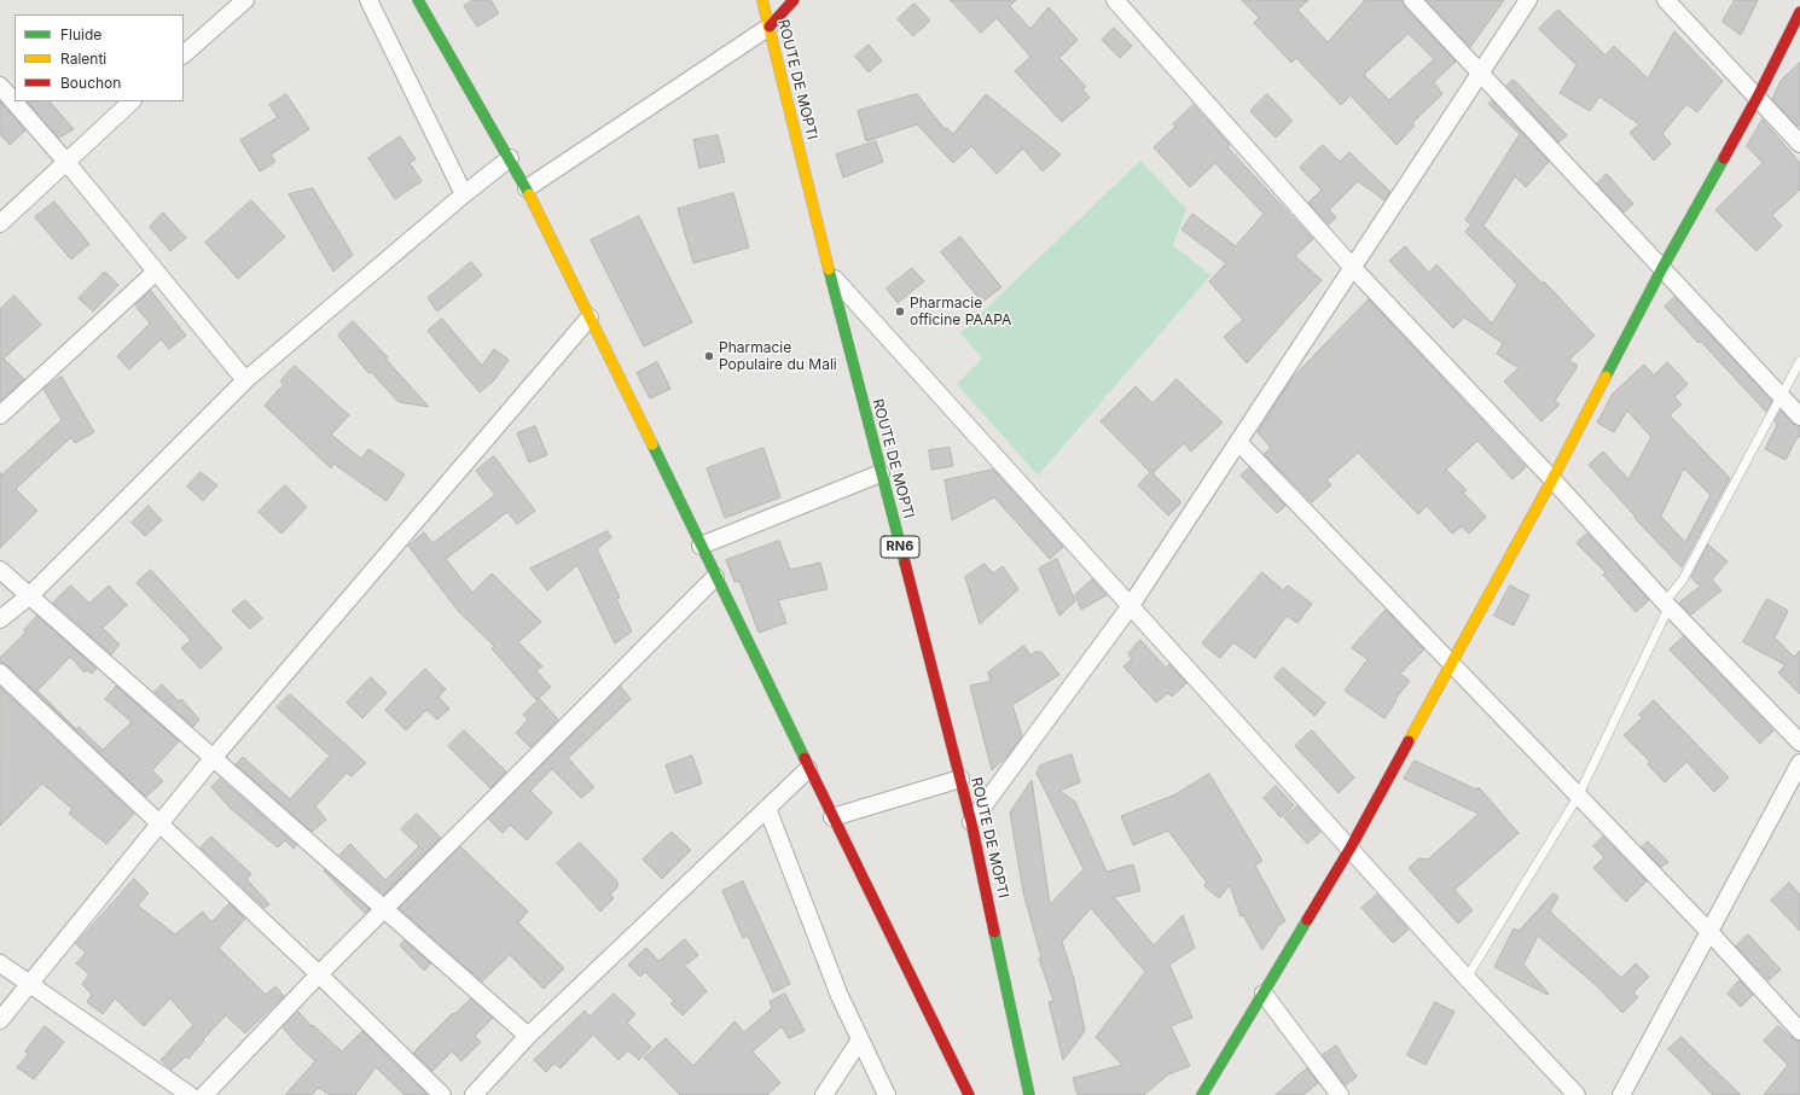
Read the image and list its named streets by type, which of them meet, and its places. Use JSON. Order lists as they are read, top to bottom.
{
  "streets": {
    "main road": ["ROUTE DE MOPTI", "RN6"]
  },
  "places": ["Pharmacie officine PAAPA", "Pharmacie Populaire du Mali"],
  "legend": ["Fluide", "Ralenti", "Bouchon"]
}
